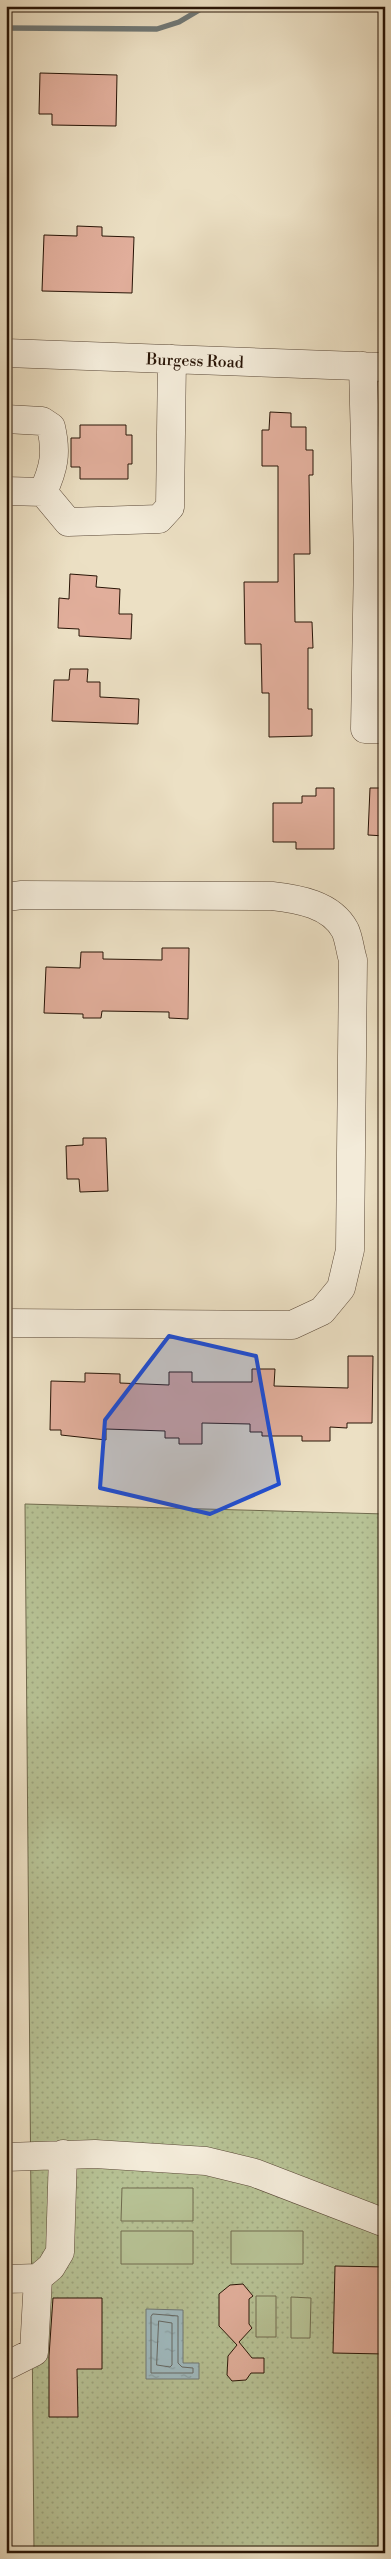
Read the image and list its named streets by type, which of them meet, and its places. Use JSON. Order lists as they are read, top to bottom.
{
  "streets": {
    "street": ["Burgess Road"]
  }
}
